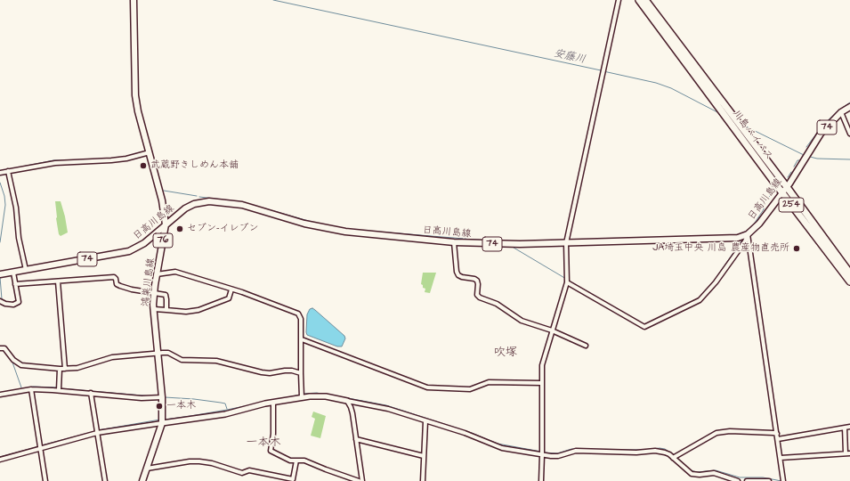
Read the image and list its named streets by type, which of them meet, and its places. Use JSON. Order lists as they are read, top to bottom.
{
  "streets": {
    "highway": ["川島バイパス", "254"],
    "main road": [
      "74",
      "日高川島線",
      "76",
      "鴻巣川島線"
    ]
  },
  "crossings": [
    ["川島バイパス", "日高川島線"],
    ["日高川島線", "鴻巣川島線"]
  ],
  "districts": ["吹塚", "一本木"],
  "water": ["安藤川"],
  "places": [
    "武蔵野きしめん本舗",
    "セブン-イレブン",
    "JA埼玉中央 川島 農産物直売所",
    "一本木"
  ]
}
